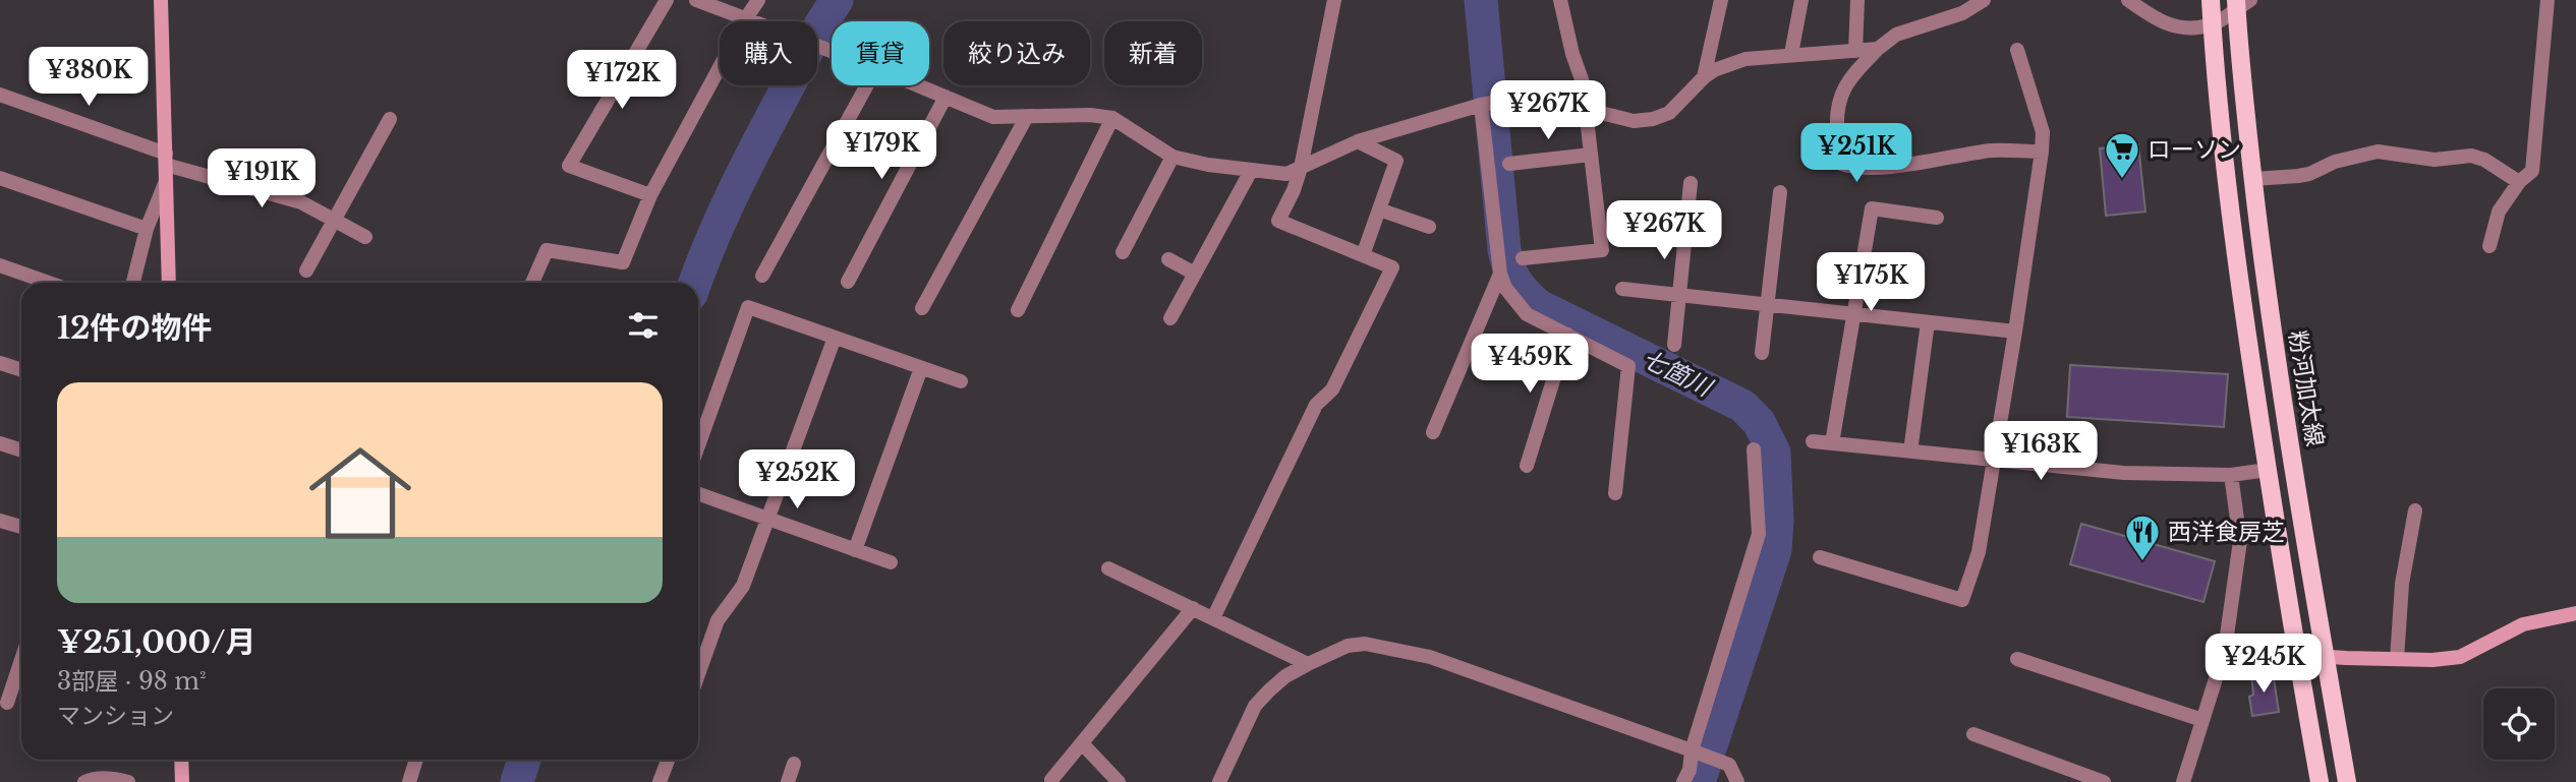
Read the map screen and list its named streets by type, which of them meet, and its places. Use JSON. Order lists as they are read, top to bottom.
{
  "streets": {
    "main road": ["粉河加太線"]
  },
  "water": ["七箇川"],
  "places": {
    "supermarket": ["ローソン"],
    "restaurant": ["西洋食房芝"]
  },
  "page": {
    "chip": [
      "購入",
      "賃貸",
      "絞り込み",
      "新着"
    ],
    "price": [
      "¥380K",
      "¥172K",
      "¥267K",
      "¥179K",
      "¥251K",
      "¥191K",
      "¥267K",
      "¥175K",
      "¥459K",
      "¥163K",
      "¥252K",
      "¥245K"
    ],
    "heading": "12件の物件",
    "list": [
      {
        "name": "¥251,000/月",
        "note": "3部屋 · 98 m² · マンション"
      }
    ]
  }
}
